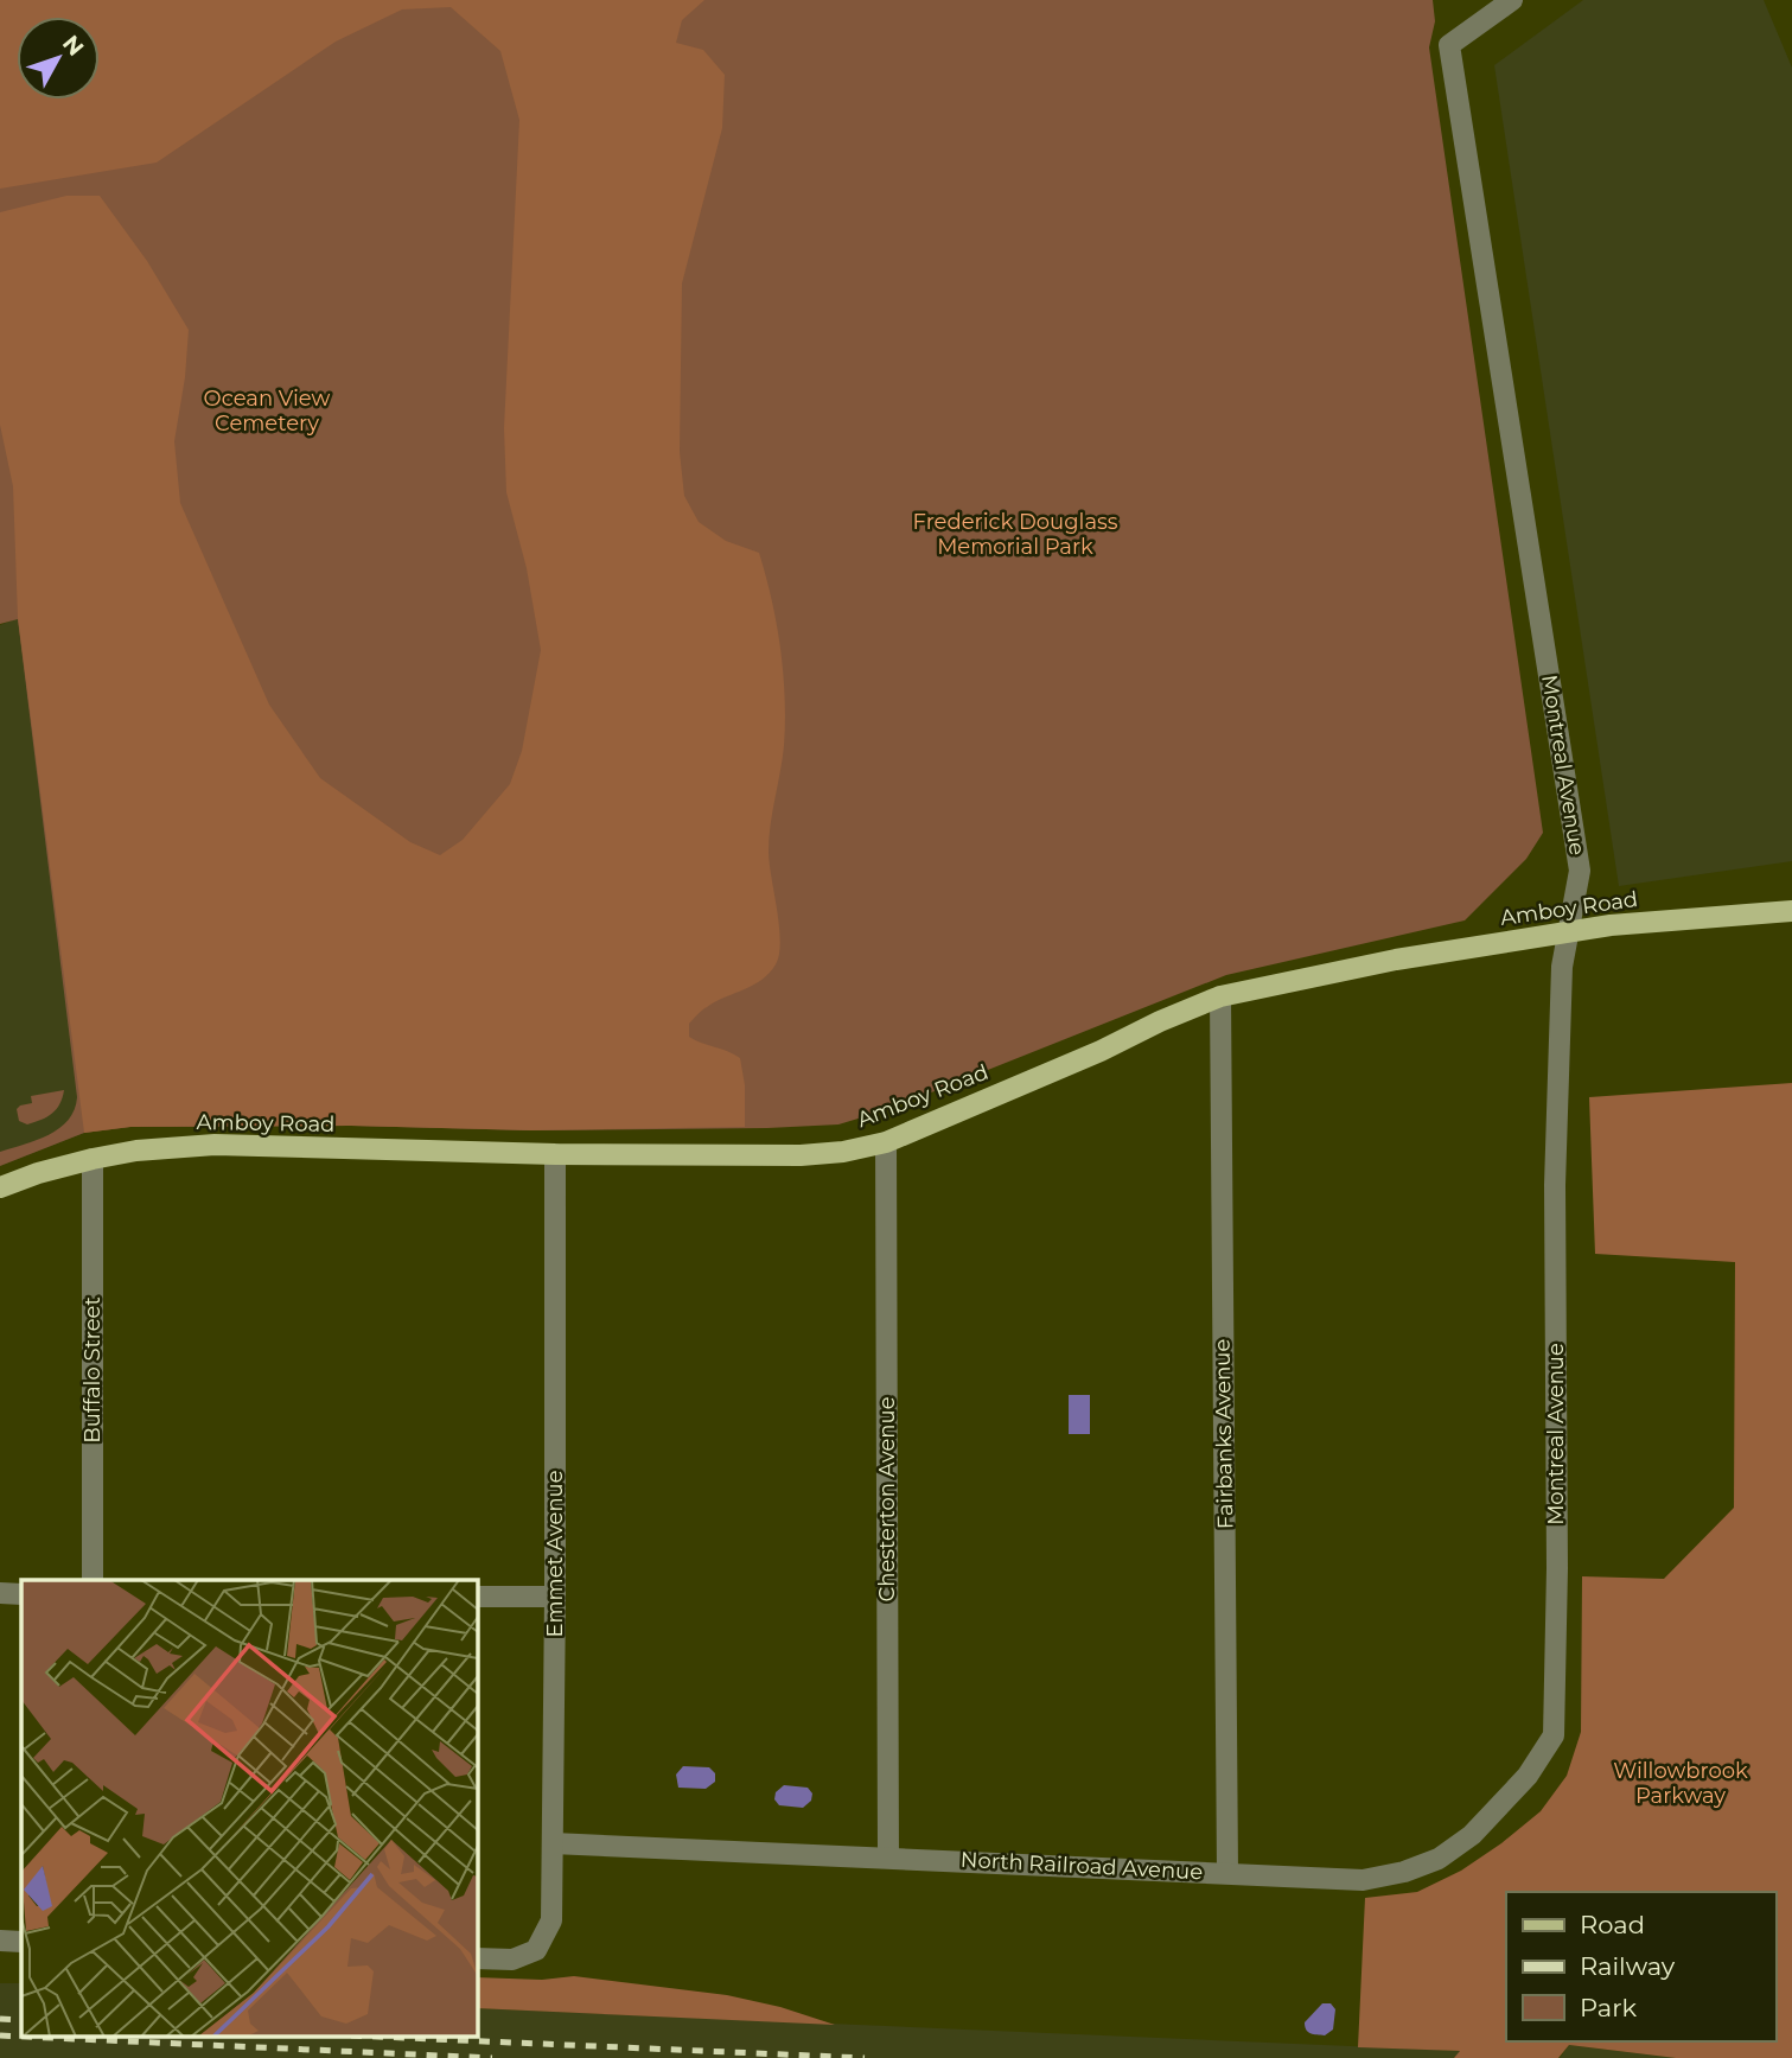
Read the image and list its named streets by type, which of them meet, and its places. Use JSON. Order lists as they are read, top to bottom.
{
  "streets": {
    "main road": ["Amboy Road"],
    "street": [
      "Montreal Avenue",
      "Buffalo Street",
      "Fairbanks Avenue",
      "Chesterton Avenue",
      "Emmet Avenue",
      "North Railroad Avenue"
    ]
  },
  "crossings": [
    ["Montreal Avenue", "Amboy Road"],
    ["Montreal Avenue", "North Railroad Avenue"],
    ["Amboy Road", "Buffalo Street"],
    ["Amboy Road", "Fairbanks Avenue"],
    ["Amboy Road", "Chesterton Avenue"],
    ["Amboy Road", "Emmet Avenue"],
    ["Fairbanks Avenue", "North Railroad Avenue"],
    ["Chesterton Avenue", "North Railroad Avenue"],
    ["Emmet Avenue", "North Railroad Avenue"]
  ],
  "parks": ["Ocean View Cemetery", "Frederick Douglass Memorial Park", "Willowbrook Parkway"],
  "legend": ["Road", "Railway", "Park"],
  "north": "top right"
}
